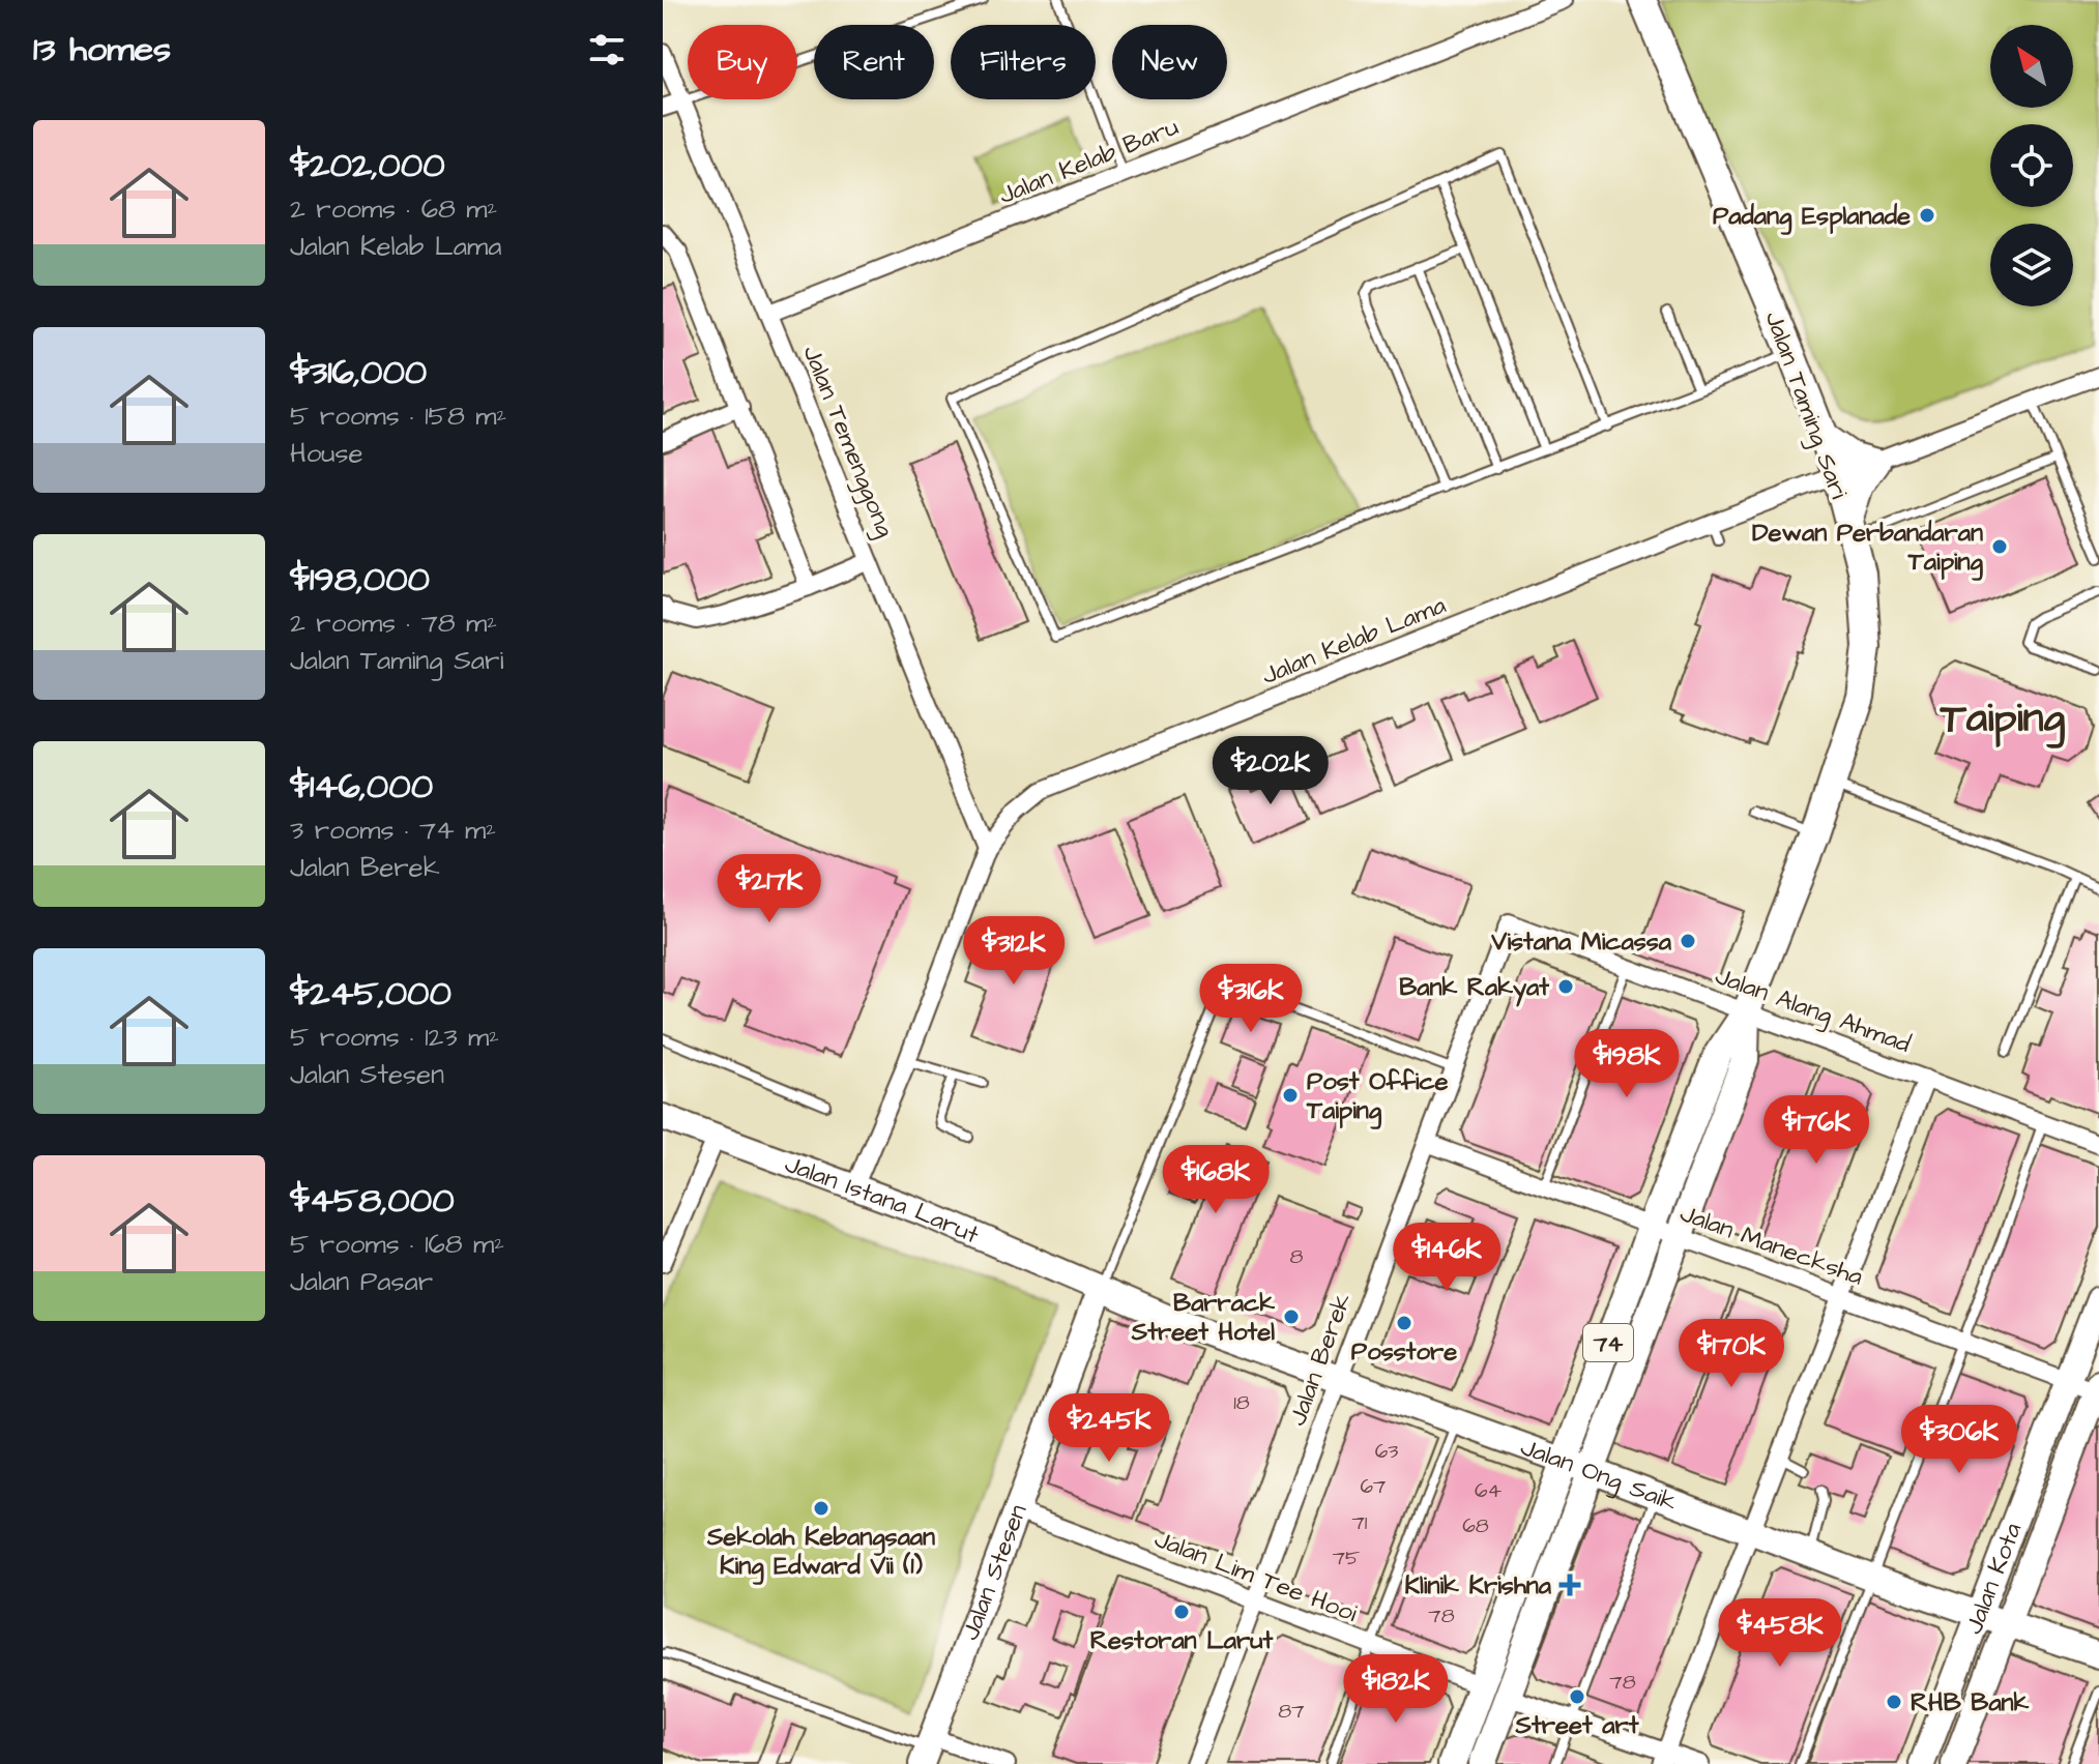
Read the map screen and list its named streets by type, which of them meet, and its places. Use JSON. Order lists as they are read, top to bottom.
{
  "streets": {
    "main road": [
      "Jalan Taming Sari",
      "Jalan Istana Larut",
      "74",
      "Jalan Ong Saik",
      "Jalan Stesen",
      "Jalan Kota"
    ],
    "street": [
      "Jalan Kelab Baru",
      "Jalan Temenggong",
      "Jalan Kelab Lama",
      "Jalan Alang Ahmad",
      "Jalan Manecksha",
      "Jalan Berek",
      "Jalan Lim Tee Hooi"
    ]
  },
  "crossings": [
    ["Jalan Kelab Baru", "Jalan Temenggong"],
    ["Jalan Taming Sari", "Jalan Kelab Lama"],
    ["Jalan Taming Sari", "Jalan Alang Ahmad"],
    ["Jalan Taming Sari", "Jalan Manecksha"],
    ["Jalan Taming Sari", "Jalan Ong Saik"],
    ["Jalan Taming Sari", "Jalan Lim Tee Hooi"],
    ["Jalan Temenggong", "Jalan Kelab Lama"],
    ["Jalan Kelab Lama", "Jalan Istana Larut"],
    ["Jalan Alang Ahmad", "Jalan Berek"],
    ["Jalan Istana Larut", "Jalan Ong Saik"],
    ["Jalan Istana Larut", "Jalan Stesen"],
    ["Jalan Manecksha", "Jalan Berek"],
    ["Jalan Manecksha", "Jalan Kota"],
    ["Jalan Berek", "Jalan Ong Saik"],
    ["Jalan Berek", "Jalan Lim Tee Hooi"],
    ["Jalan Ong Saik", "Jalan Stesen"],
    ["Jalan Ong Saik", "Jalan Kota"],
    ["Jalan Stesen", "Jalan Lim Tee Hooi"]
  ],
  "districts": ["Taiping"],
  "places": {
    "other": [
      "Padang Esplanade",
      "Dewan Perbandaran Taiping",
      "Vistana Micassa",
      "Bank Rakyat",
      "Post Office Taiping",
      "Barrack Street Hotel",
      "Posstore",
      "Sekolah Kebangsaan King Edward Vii (1)",
      "Restoran Larut",
      "Street art",
      "RHB Bank"
    ],
    "health": ["Klinik Krishna"]
  },
  "house_numbers": [
    "8",
    "18",
    "63",
    "67",
    "64",
    "71",
    "68",
    "75",
    "78",
    "78",
    "87"
  ],
  "north": "top left",
  "page": {
    "heading": "13 homes",
    "chip": [
      "Buy",
      "Rent",
      "Filters",
      "New"
    ],
    "list": [
      {
        "name": "$202,000",
        "note": "2 rooms · 68 m² · Jalan Kelab Lama"
      },
      {
        "name": "$316,000",
        "note": "5 rooms · 158 m² · House"
      },
      {
        "name": "$198,000",
        "note": "2 rooms · 78 m² · Jalan Taming Sari"
      },
      {
        "name": "$146,000",
        "note": "3 rooms · 74 m² · Jalan Berek"
      },
      {
        "name": "$245,000",
        "note": "5 rooms · 123 m² · Jalan Stesen"
      },
      {
        "name": "$458,000",
        "note": "5 rooms · 168 m² · Jalan Pasar"
      }
    ],
    "price": [
      "$202K",
      "$217K",
      "$312K",
      "$316K",
      "$198K",
      "$176K",
      "$168K",
      "$146K",
      "$170K",
      "$245K",
      "$306K",
      "$458K",
      "$182K"
    ]
  }
}
